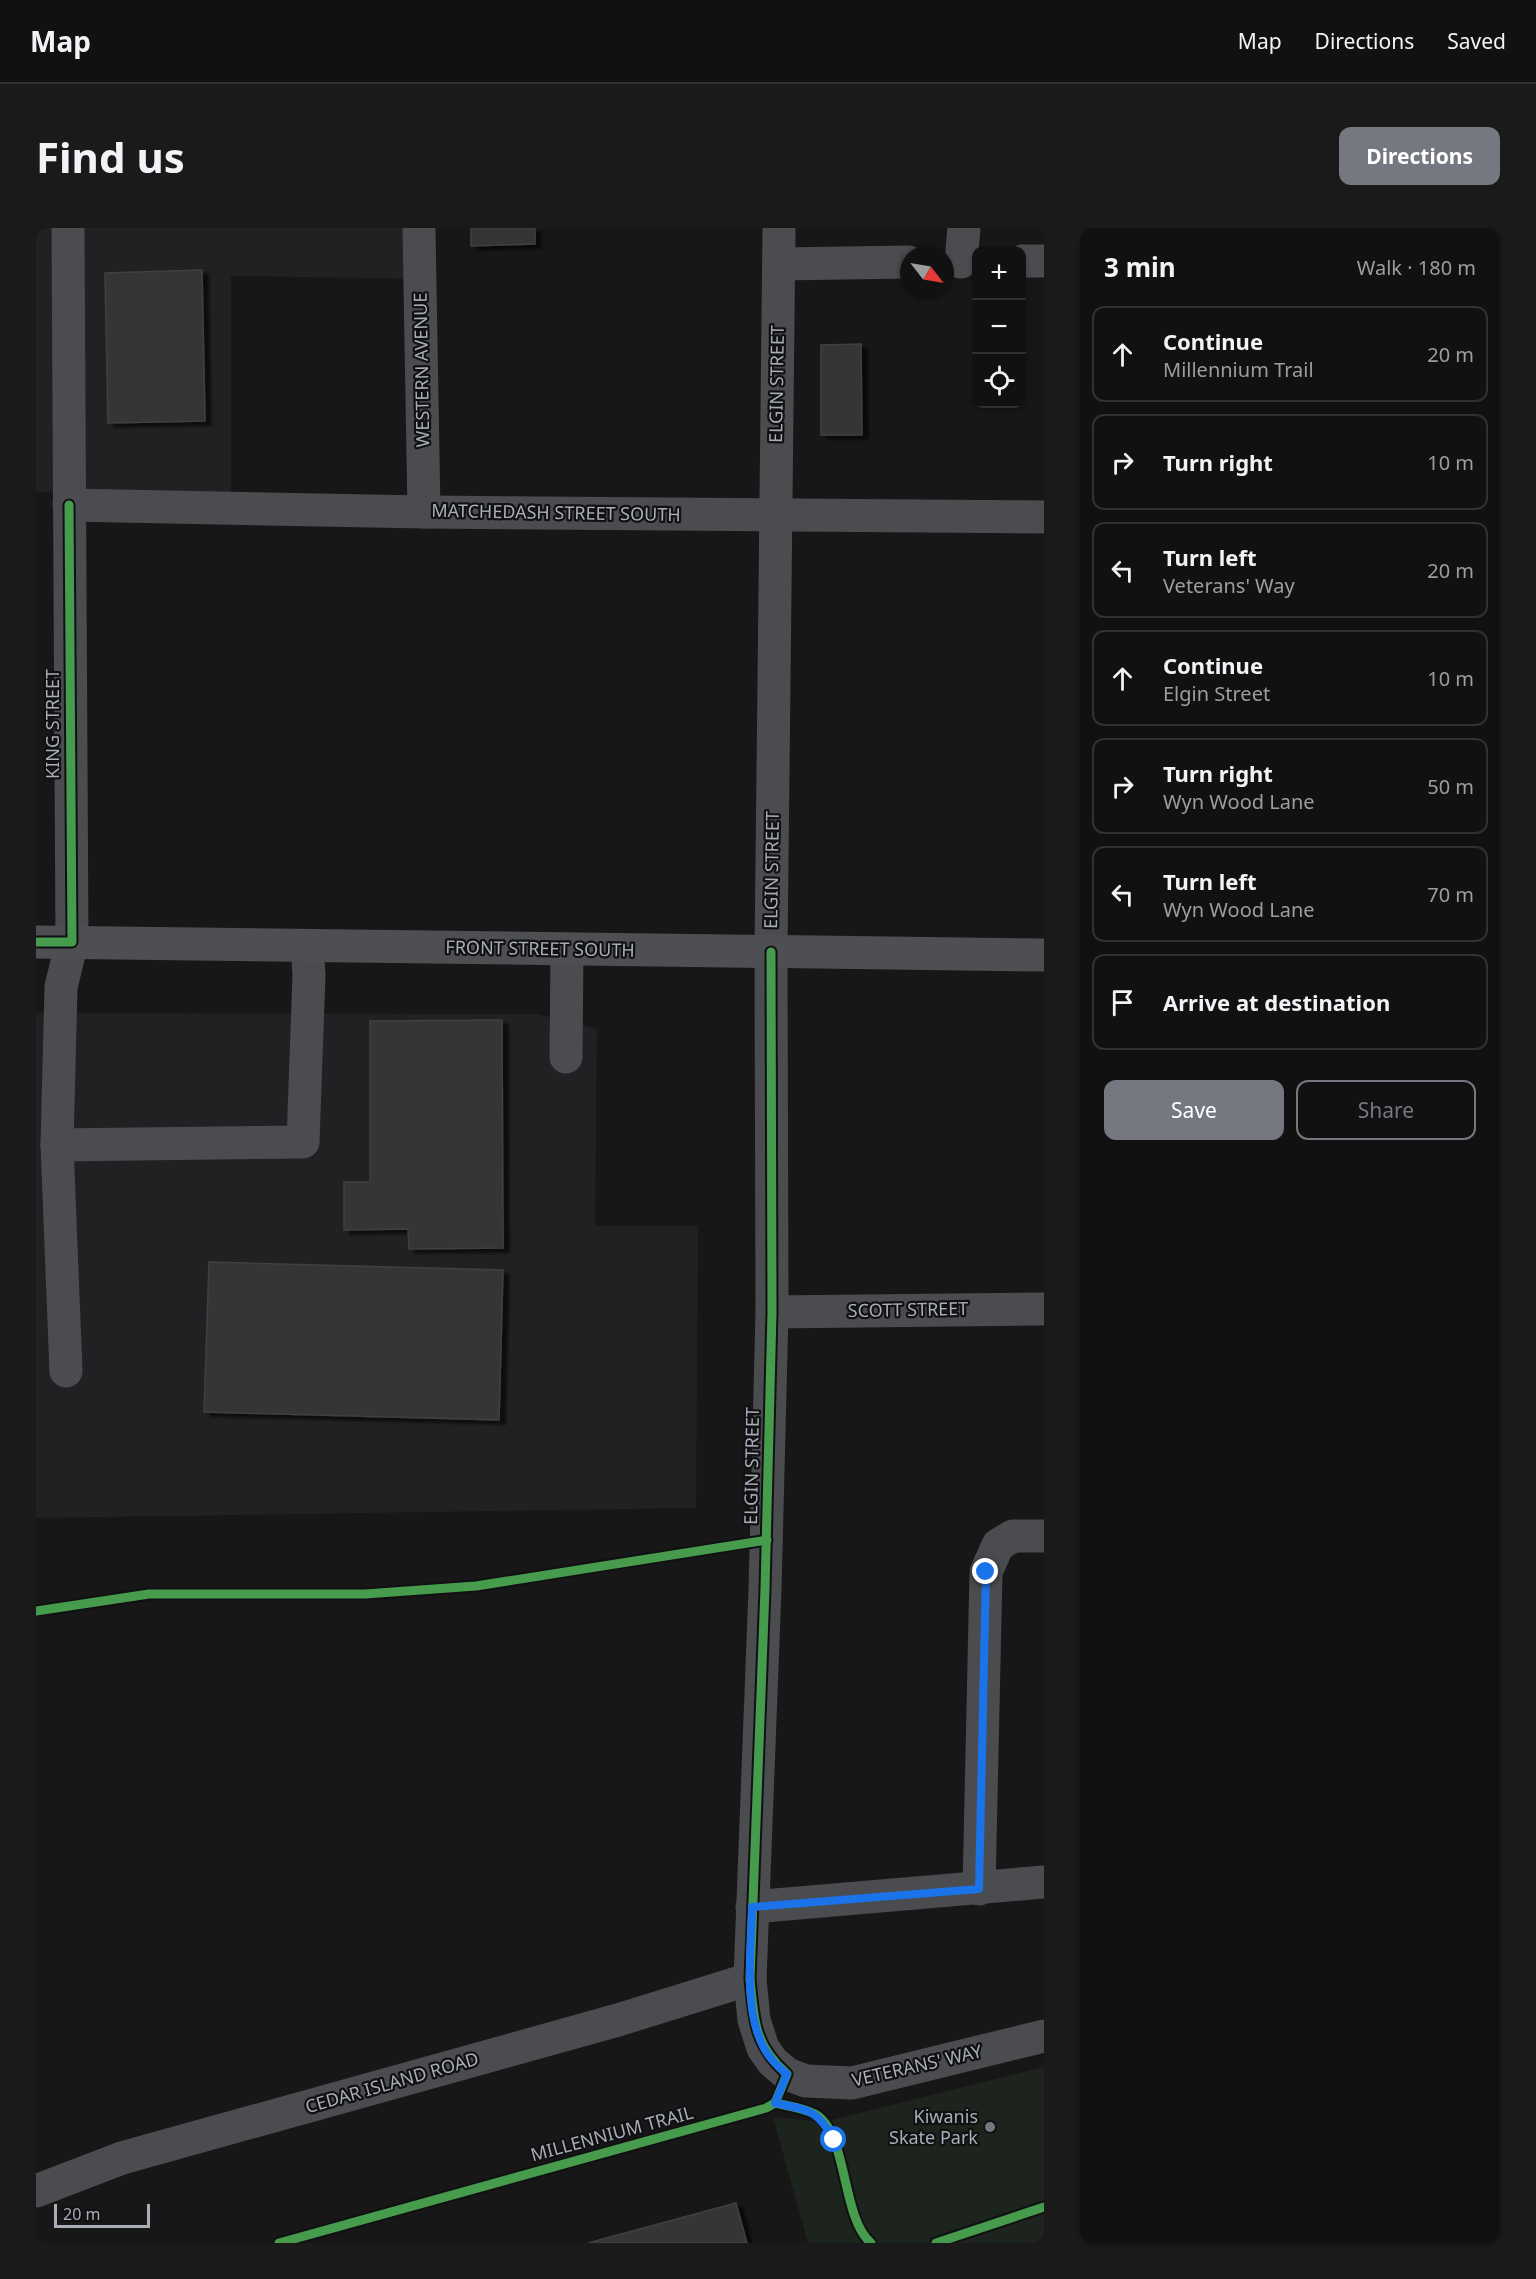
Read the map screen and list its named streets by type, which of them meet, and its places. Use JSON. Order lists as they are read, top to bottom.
{
  "streets": {
    "main road": ["FRONT STREET SOUTH"],
    "street": [
      "WESTERN AVENUE",
      "ELGIN STREET",
      "MATCHEDASH STREET SOUTH",
      "KING STREET",
      "SCOTT STREET",
      "VETERANS' WAY",
      "CEDAR ISLAND ROAD"
    ],
    "cycle path": ["MILLENNIUM TRAIL"]
  },
  "crossings": [
    ["WESTERN AVENUE", "MATCHEDASH STREET SOUTH"],
    ["ELGIN STREET", "MATCHEDASH STREET SOUTH"],
    ["ELGIN STREET", "FRONT STREET SOUTH"],
    ["ELGIN STREET", "SCOTT STREET"],
    ["ELGIN STREET", "VETERANS' WAY"],
    ["ELGIN STREET", "CEDAR ISLAND ROAD"],
    ["MATCHEDASH STREET SOUTH", "KING STREET"],
    ["KING STREET", "FRONT STREET SOUTH"],
    ["VETERANS' WAY", "CEDAR ISLAND ROAD"]
  ],
  "places": ["Kiwanis Skate Park"],
  "scale_bar": "20 m",
  "north": "bottom right",
  "page": {
    "header": "Map",
    "nav": ["Map", "Directions", "Saved"],
    "buttons": [
      "Directions",
      ["Save", "Share"]
    ],
    "title": "Find us",
    "heading": ["3 min", "Walk · 180 m"],
    "map_buttons": ["+", "−"],
    "list": [
      ["Continue", "Millennium Trail", "20 m"],
      ["Turn right", "10 m"],
      ["Turn left", "Veterans' Way", "20 m"],
      ["Continue", "Elgin Street", "10 m"],
      ["Turn right", "Wyn Wood Lane", "50 m"],
      ["Turn left", "Wyn Wood Lane", "70 m"],
      "Arrive at destination"
    ],
    "scale": "20 m"
  }
}
